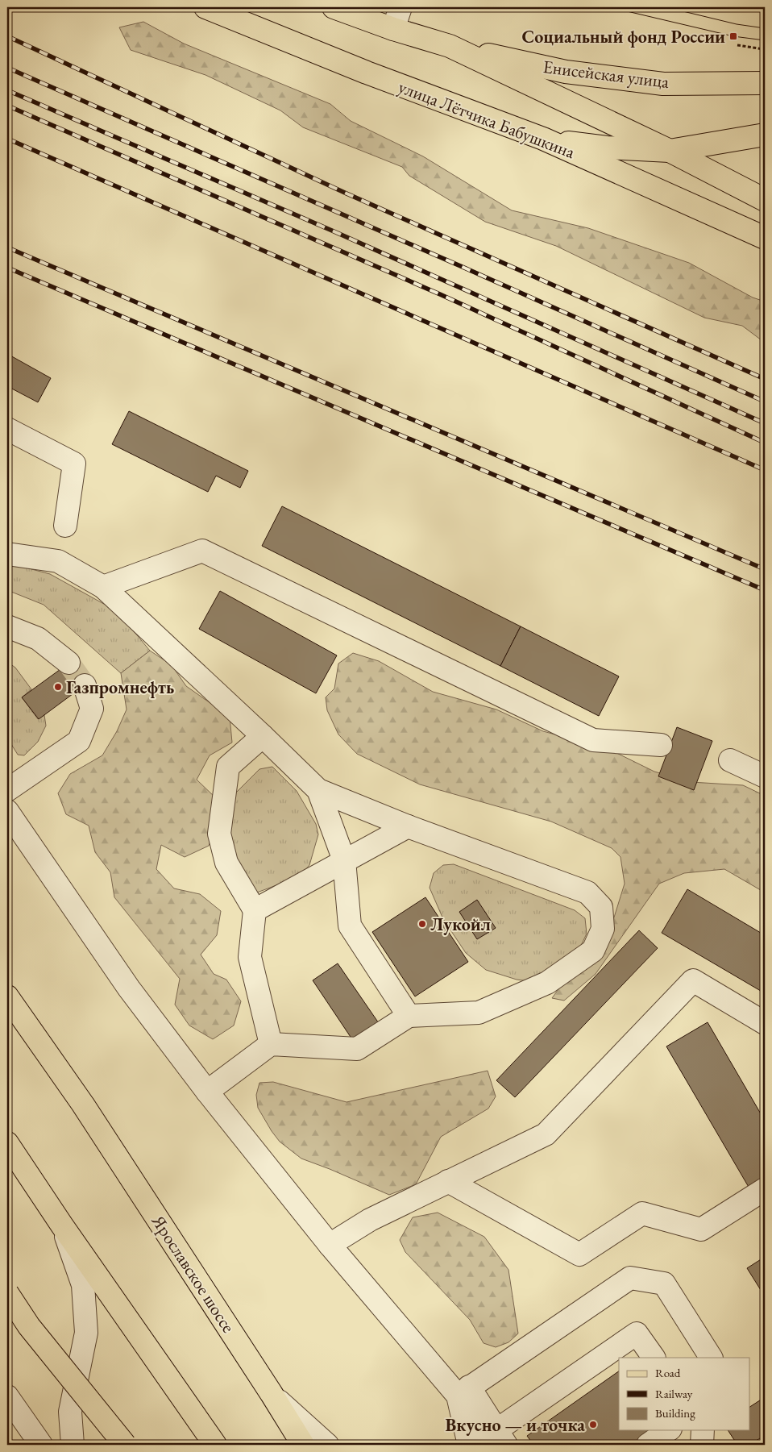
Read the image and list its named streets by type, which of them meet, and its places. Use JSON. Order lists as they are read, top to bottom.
{
  "streets": {
    "main road": ["Енисейская улица", "улица Лётчика Бабушкина", "Ярославское шоссе"]
  },
  "places": {
    "transit": ["Социальный фонд России"],
    "other": ["Газпромнефть", "Лукойл", "Вкусно — и точка"]
  },
  "legend": ["Road", "Railway", "Building"]
}
